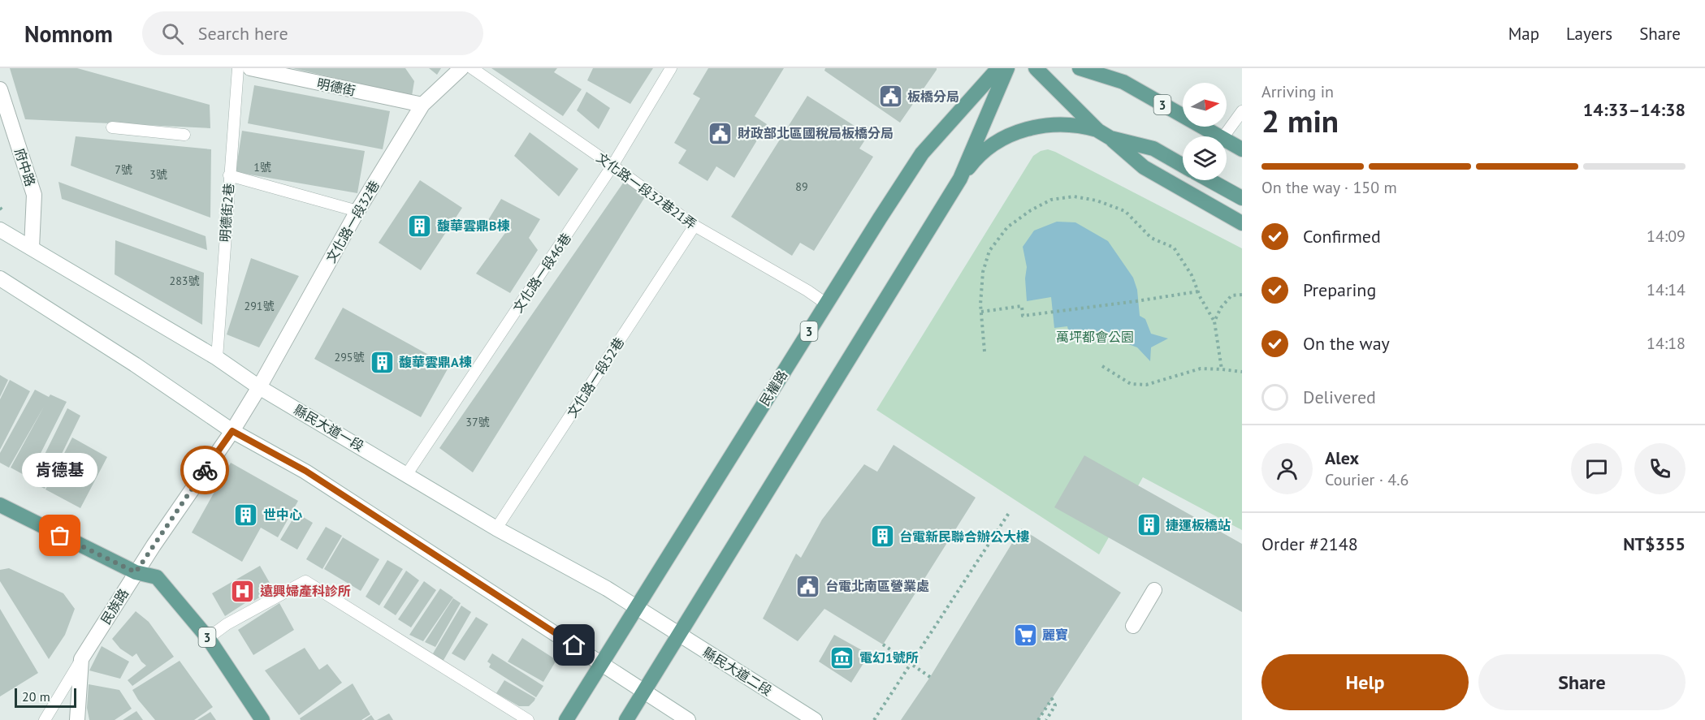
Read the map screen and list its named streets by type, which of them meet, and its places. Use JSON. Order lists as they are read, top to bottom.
{
  "streets": {
    "main road": [
      "明德街",
      "3",
      "府中路",
      "文化路一段32巷",
      "民權路",
      "縣民大道一段",
      "民族路",
      "縣民大道二段"
    ],
    "lane": [
      "文化路一段32巷21弄",
      "明德街2巷",
      "文化路一段46巷",
      "文化路一段52巷"
    ]
  },
  "crossings": [
    ["明德街", "文化路一段32巷"],
    ["3", "民族路"],
    ["府中路", "縣民大道一段"],
    ["文化路一段32巷21弄", "文化路一段46巷"],
    ["文化路一段32巷21弄", "文化路一段52巷"],
    ["文化路一段32巷21弄", "民權路"],
    ["明德街2巷", "縣民大道一段"],
    ["文化路一段32巷", "縣民大道一段"],
    ["文化路一段32巷", "民族路"],
    ["文化路一段46巷", "縣民大道一段"],
    ["文化路一段52巷", "縣民大道一段"],
    ["民權路", "縣民大道一段"],
    ["縣民大道一段", "縣民大道二段"]
  ],
  "parks": ["萬坪都會公園"],
  "places": {
    "public building": ["板橋分局", "財政部北區國稅局板橋分局", "台電北南區營業處"],
    "building": [
      "馥華雲鼎B棟",
      "馥華雲鼎A棟",
      "世中心",
      "捷運板橋站",
      "台電新民聯合辦公大樓"
    ],
    "other": ["肯德基"],
    "hospital": ["遠興婦產科診所"],
    "supermarket": ["麗寶"],
    "museum": ["電幻1號所"]
  },
  "house_numbers": [
    "1號",
    "7號",
    "3號",
    "89",
    "283號",
    "291號",
    "295號",
    "37號"
  ],
  "scale_bar": "20 m",
  "north": "right",
  "page": {
    "header": "Nomnom",
    "search": "Search here",
    "nav": ["Map", "Layers", "Share"],
    "heading": ["2 min", "Arriving in", "14:33–14:38"],
    "panel": [
      "Alex",
      "Courier · 4.6",
      "Order #2148",
      "NT$355"
    ],
    "bar": "On the way · 150 m",
    "list": [
      ["Confirmed", "14:09"],
      ["Preparing", "14:14"],
      ["On the way", "14:18"],
      "Delivered"
    ],
    "bubble": "肯德基",
    "buttons": ["Help", "Share"],
    "scale": "20 m"
  }
}
